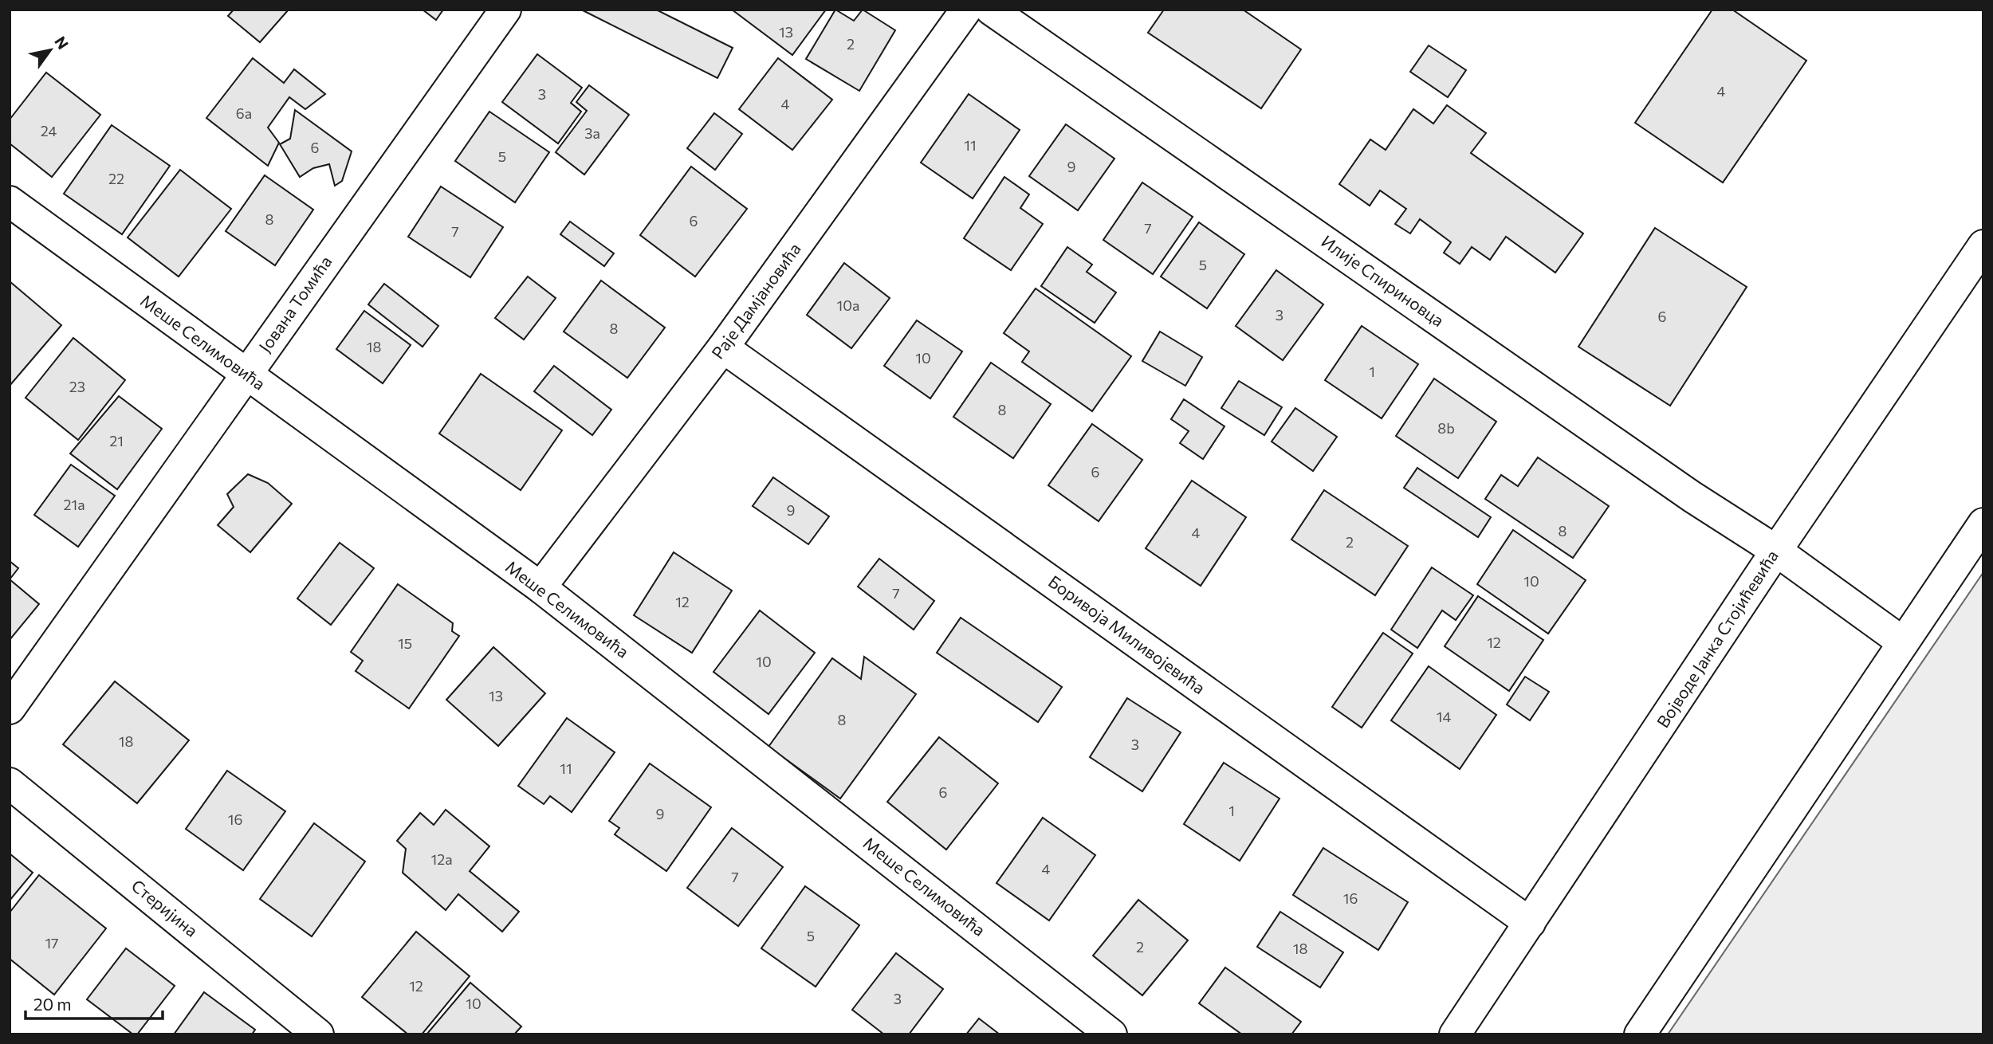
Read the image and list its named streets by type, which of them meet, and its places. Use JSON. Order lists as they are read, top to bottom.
{
  "streets": {
    "street": [
      "Илије Спириновца",
      "Раје Дамјановића",
      "Јована Томића",
      "Меше Селимовића",
      "Боривоја Миливојевића",
      "Војводе Јанка Стојићевића",
      "Стеријина"
    ]
  },
  "crossings": [
    ["Илије Спириновца", "Војводе Јанка Стојићевића"],
    ["Раје Дамјановића", "Меше Селимовића"],
    ["Раје Дамјановића", "Боривоја Миливојевића"],
    ["Јована Томића", "Меше Селимовића"],
    ["Боривоја Миливојевића", "Војводе Јанка Стојићевића"]
  ],
  "house_numbers": [
    "13",
    "2",
    "4",
    "3",
    "4",
    "6a",
    "24",
    "3a",
    "11",
    "6",
    "5",
    "9",
    "22",
    "8",
    "6",
    "7",
    "7",
    "5",
    "10a",
    "3",
    "6",
    "8",
    "18",
    "10",
    "1",
    "23",
    "8",
    "8b",
    "21",
    "6",
    "21a",
    "9",
    "8",
    "4",
    "2",
    "10",
    "7",
    "12",
    "12",
    "15",
    "10",
    "13",
    "14",
    "8",
    "18",
    "3",
    "11",
    "6",
    "1",
    "9",
    "16",
    "12a",
    "4",
    "7",
    "16",
    "5",
    "17",
    "2",
    "18",
    "12",
    "3",
    "10"
  ],
  "scale_bar": "20 m",
  "north": "top right"
}
